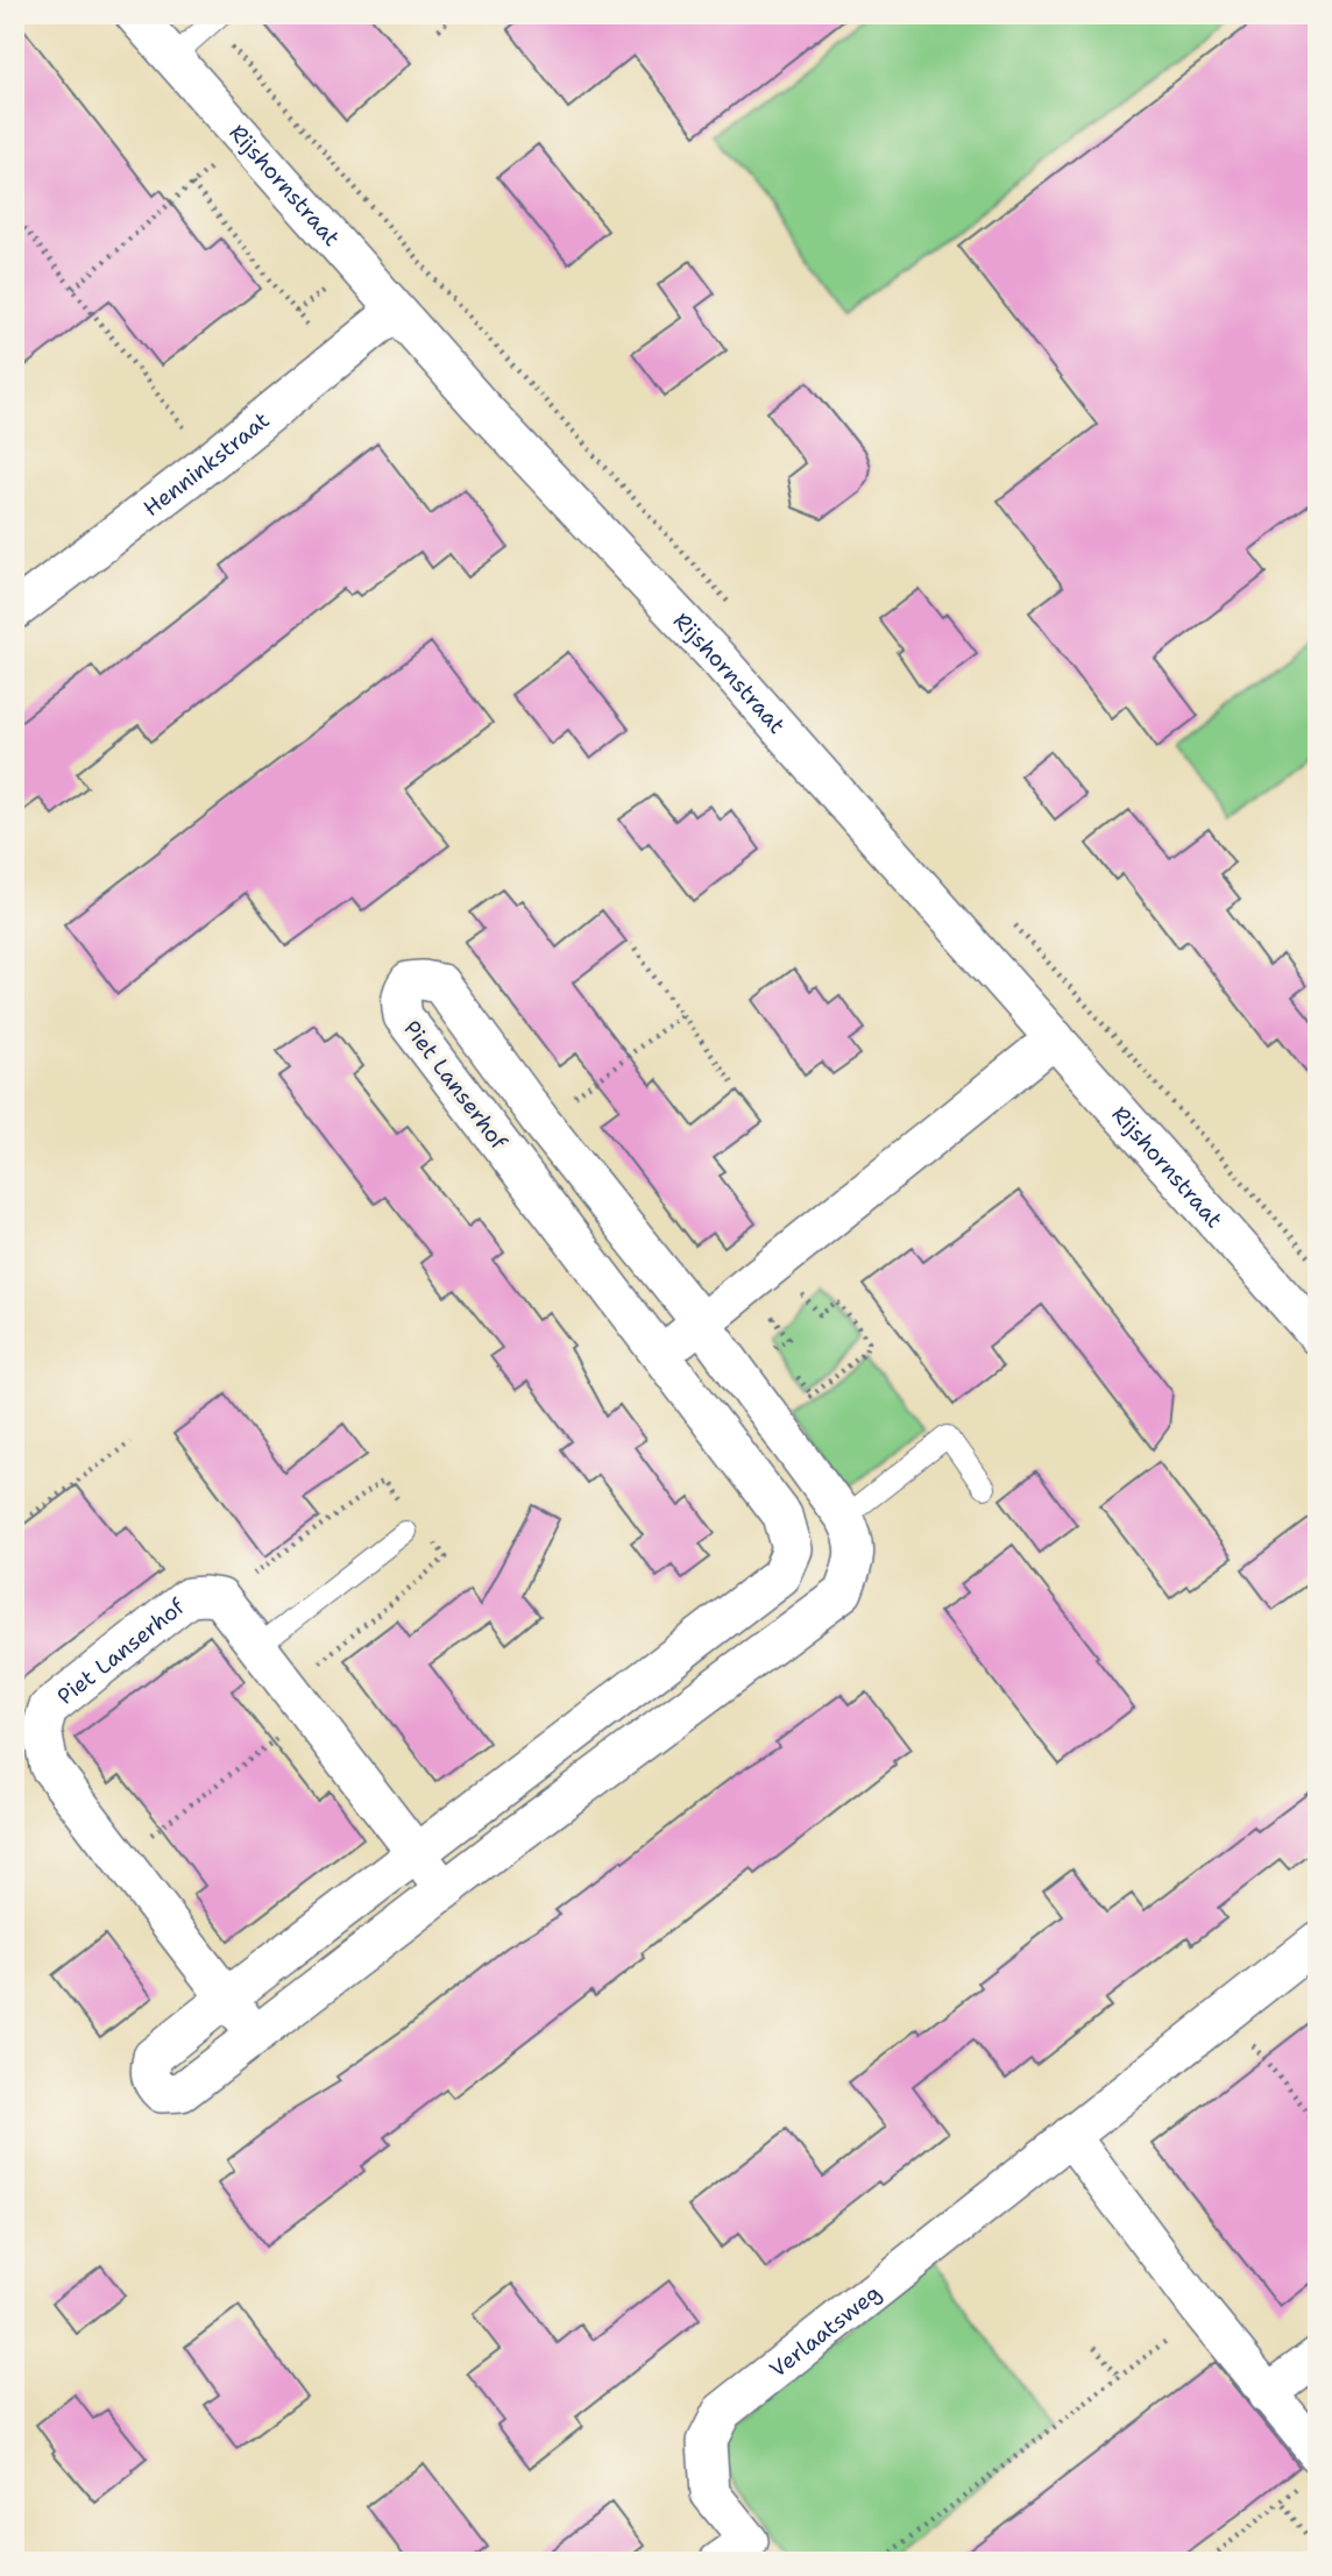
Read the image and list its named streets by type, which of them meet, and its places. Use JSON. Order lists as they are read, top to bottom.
{
  "streets": {
    "street": [
      "Rijshornstraat",
      "Henninkstraat",
      "Piet Lanserhof",
      "Verlaatsweg"
    ]
  },
  "crossings": [
    ["Rijshornstraat", "Henninkstraat"]
  ]
}
